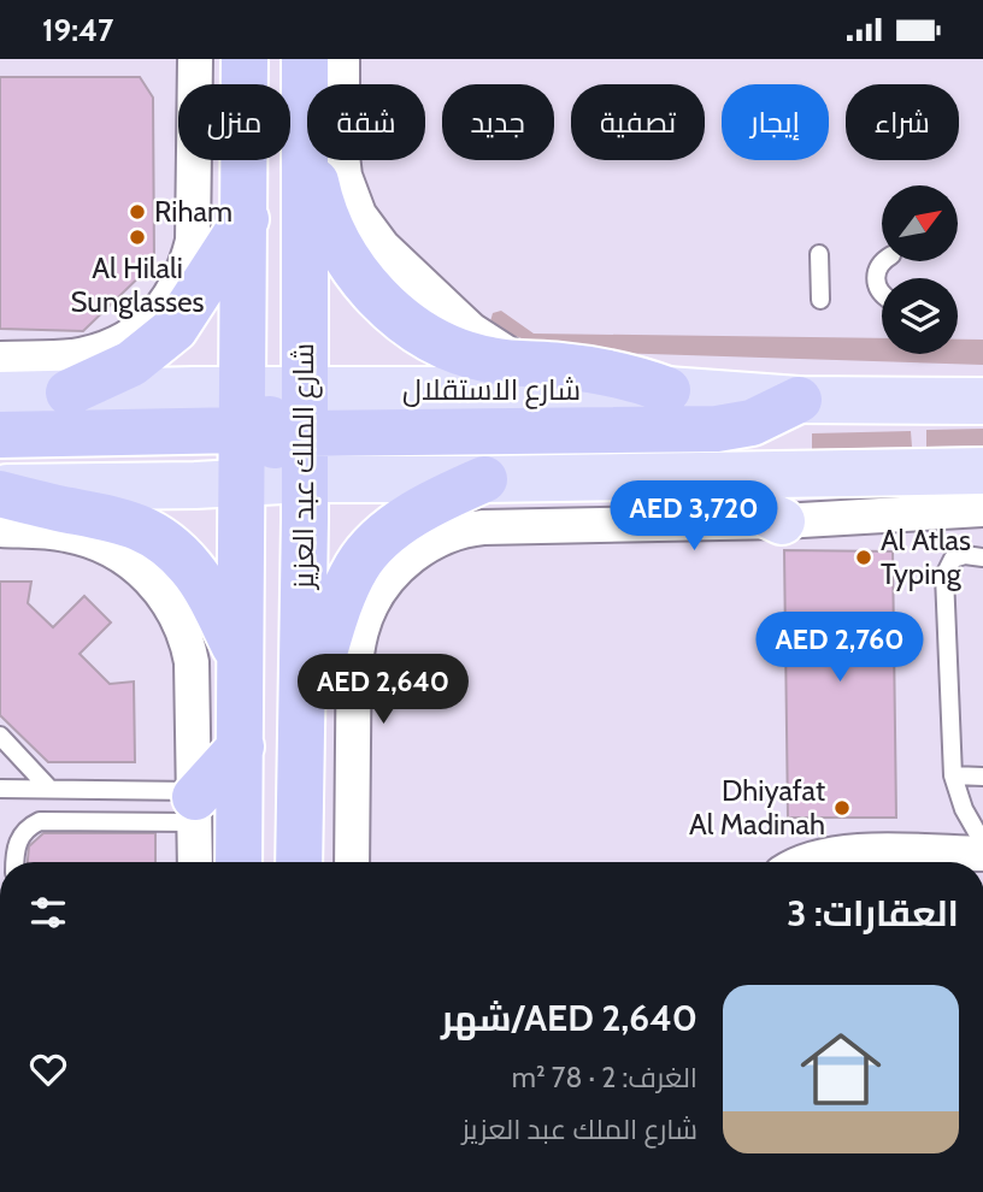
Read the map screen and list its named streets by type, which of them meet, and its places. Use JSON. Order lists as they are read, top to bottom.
{
  "streets": {
    "highway": ["شارع الملك عبد العزيز"],
    "main road": ["شارع الاستقلال"]
  },
  "crossings": [
    ["شارع الاستقلال", "شارع الملك عبد العزيز"]
  ],
  "places": [
    "Riham",
    "Al Hilali Sunglasses",
    "Al Atlas Typing",
    "Dhiyafat Al Madinah"
  ],
  "north": "top right",
  "page": {
    "status": "19:47",
    "chip": [
      "شراء",
      "إيجار",
      "تصفية",
      "جديد",
      "شقة",
      "منزل"
    ],
    "price": ["AED 3,720", "AED 2,760", "AED 2,640"],
    "heading": "العقارات: 3",
    "list": [
      {
        "name": "AED 2,640/شهر",
        "note": "الغرف: 2 · 78 m² · شارع الملك عبد العزيز"
      }
    ]
  }
}
